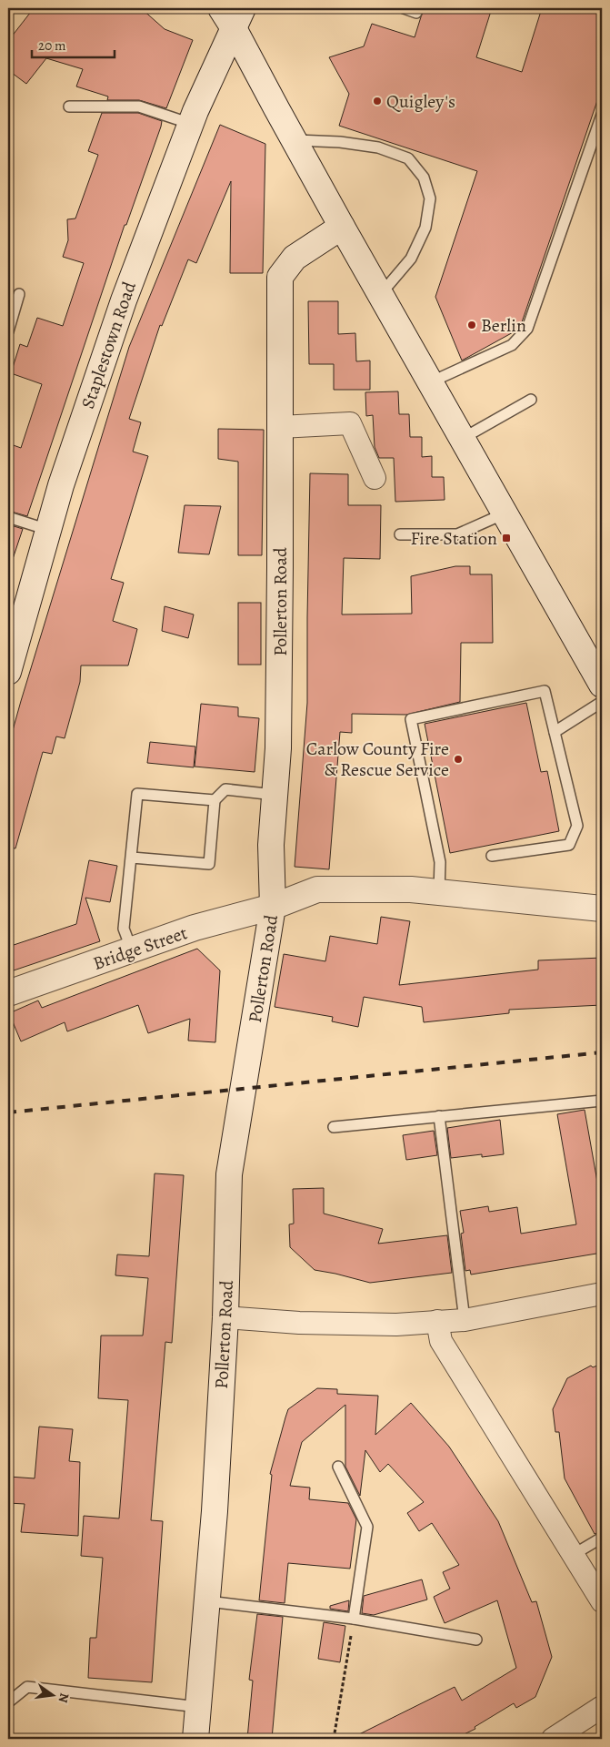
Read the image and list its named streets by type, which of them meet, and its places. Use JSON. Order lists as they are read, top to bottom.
{
  "streets": {
    "main road": ["Staplestown Road", "Pollerton Road", "Bridge Street"]
  },
  "crossings": [
    ["Pollerton Road", "Bridge Street"]
  ],
  "places": {
    "other": ["Quigley's", "Berlin", "Carlow County Fire & Rescue Service"],
    "transit": ["Fire Station"]
  },
  "scale_bar": "20 m",
  "north": "right"
}
